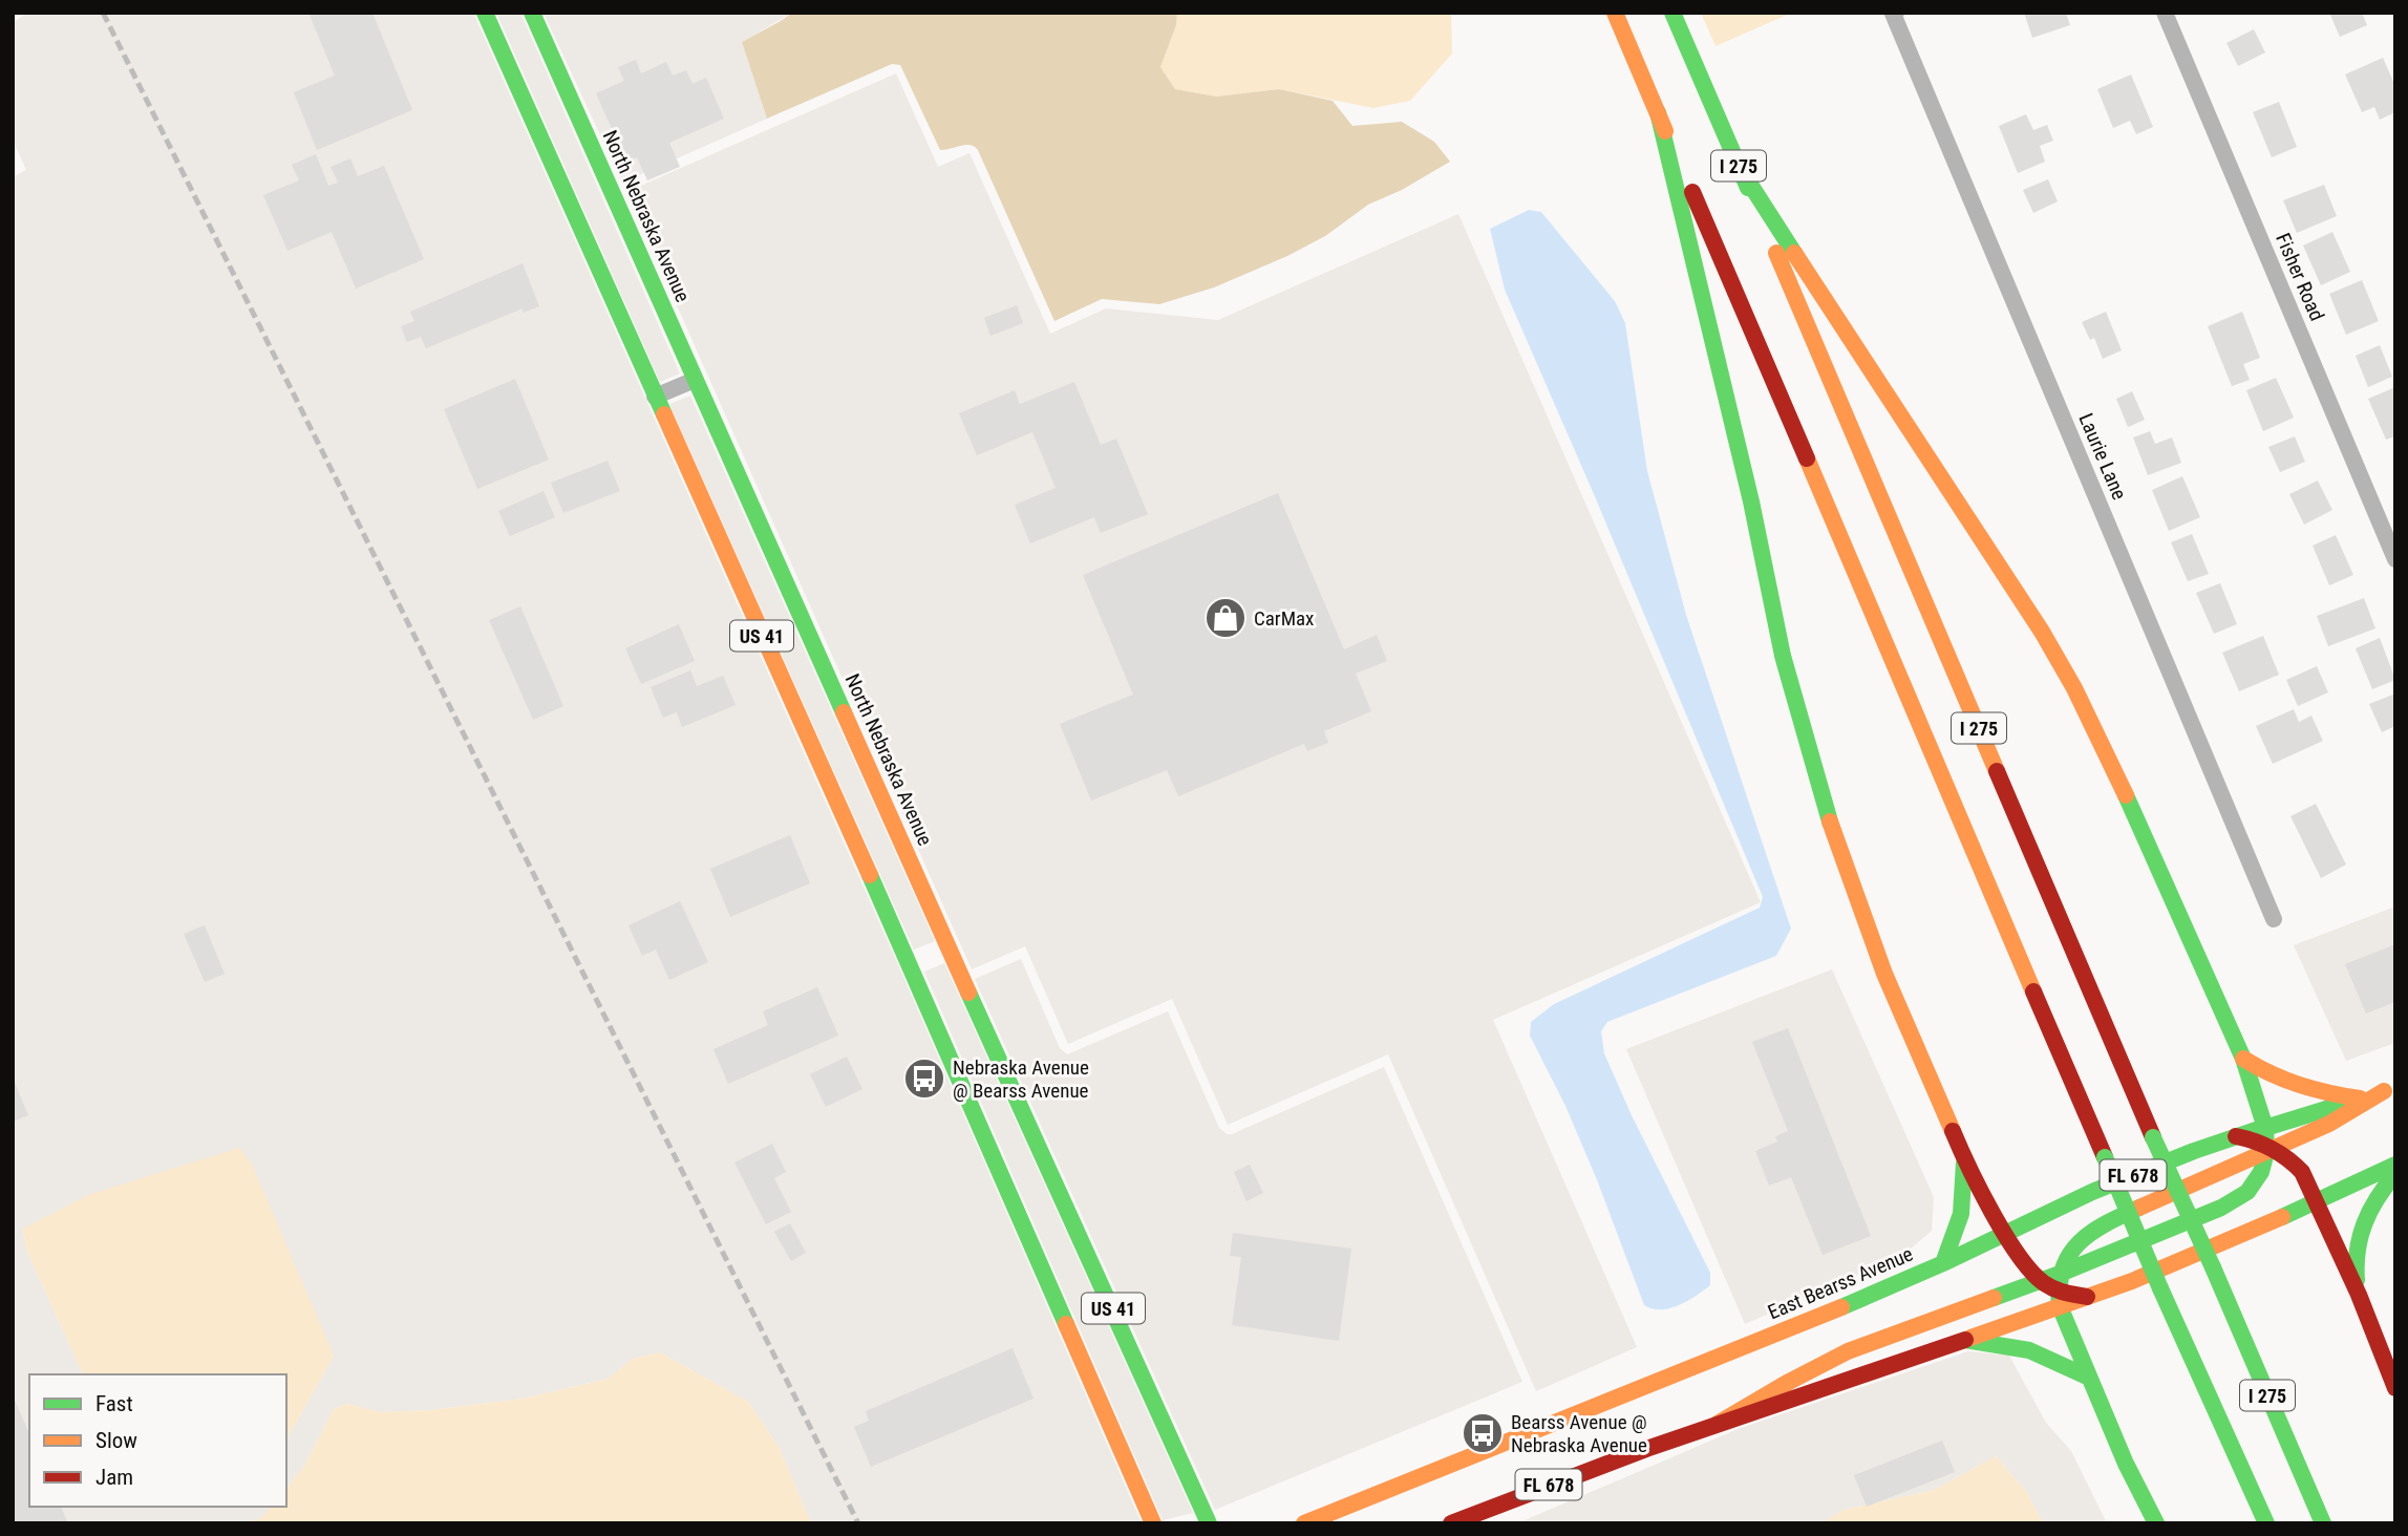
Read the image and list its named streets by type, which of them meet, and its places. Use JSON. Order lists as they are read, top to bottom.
{
  "streets": {
    "main road": [
      "I 275",
      "North Nebraska Avenue",
      "US 41",
      "FL 678",
      "East Bearss Avenue"
    ],
    "street": ["Fisher Road", "Laurie Lane"]
  },
  "places": {
    "shop": ["CarMax"],
    "bus stop": ["Nebraska Avenue @ Bearss Avenue", "Bearss Avenue @ Nebraska Avenue"]
  },
  "legend": ["Fast", "Slow", "Jam"]
}
